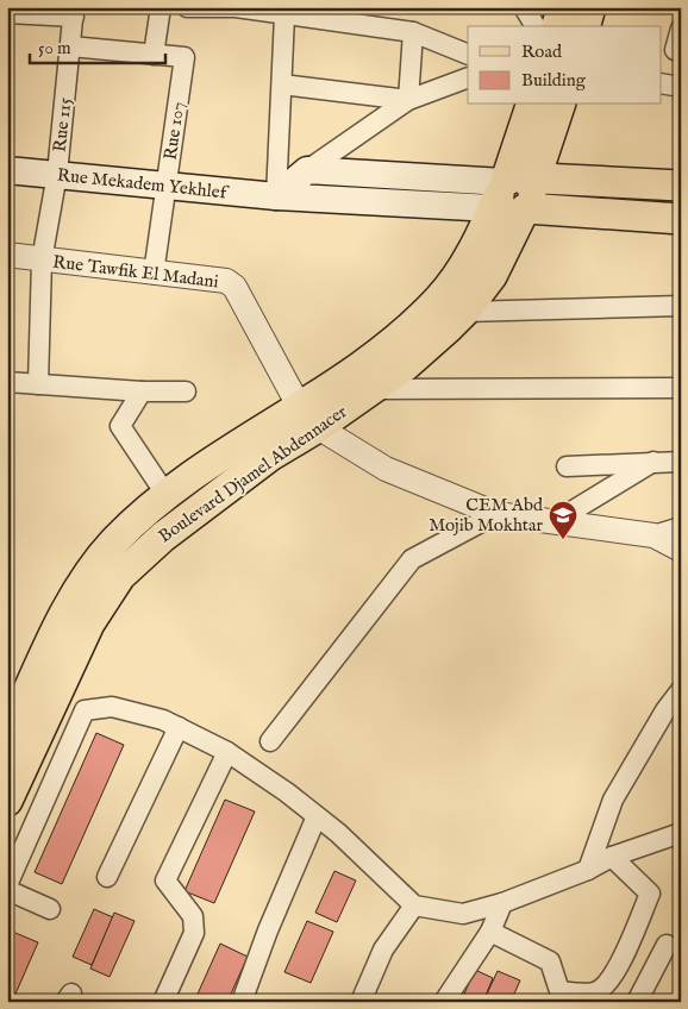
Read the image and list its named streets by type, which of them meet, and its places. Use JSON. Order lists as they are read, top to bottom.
{
  "streets": {
    "main road": ["Rue Mekadem Yekhlef", "Boulevard Djamel Abdennacer"],
    "street": ["Rue 115", "Rue 107", "Rue Tawfik El Madani"]
  },
  "crossings": [
    ["Rue 115", "Rue Mekadem Yekhlef"],
    ["Rue 115", "Rue Tawfik El Madani"],
    ["Rue 107", "Rue Mekadem Yekhlef"],
    ["Rue 107", "Rue Tawfik El Madani"],
    ["Rue Mekadem Yekhlef", "Boulevard Djamel Abdennacer"],
    ["Rue Tawfik El Madani", "Boulevard Djamel Abdennacer"]
  ],
  "places": {
    "school or university": ["CEM Abd Mojib Mokhtar"]
  },
  "legend": ["Road", "Building"],
  "scale_bar": "50 m"
}
